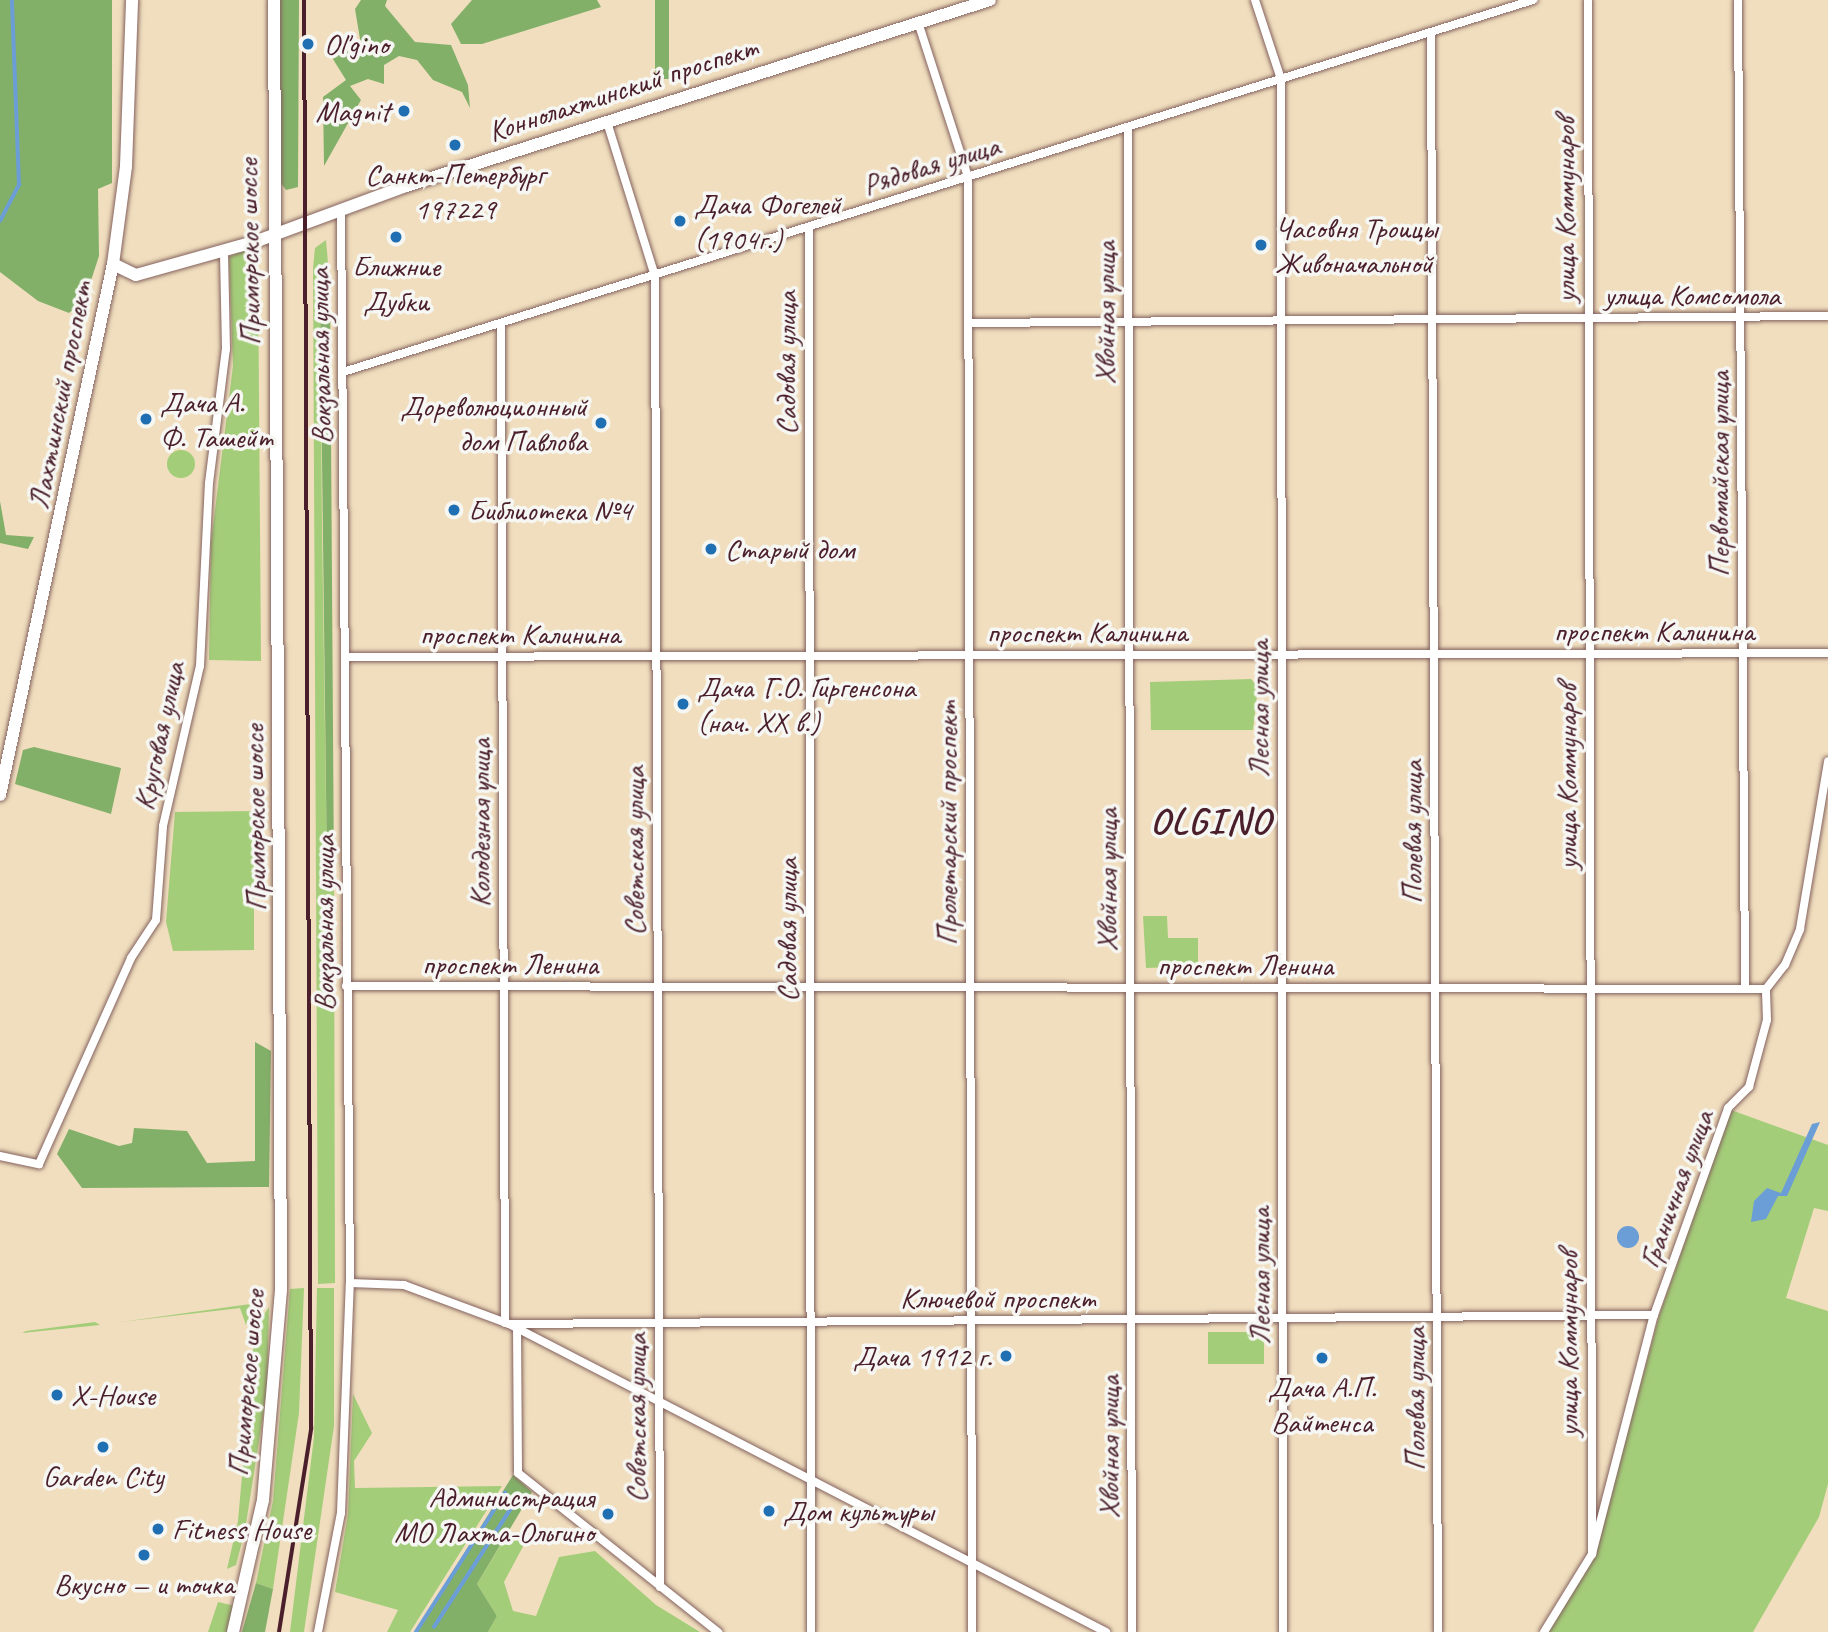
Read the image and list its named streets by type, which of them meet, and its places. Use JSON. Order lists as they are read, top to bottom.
{
  "streets": {
    "main road": ["Коннолахтинский проспект", "Приморское шоссе", "Лахтинский проспект"],
    "street": [
      "Рядовая улица",
      "улица Коммунаров",
      "улица Комсомола",
      "Хвойная улица",
      "Вокзальная улица",
      "Садовая улица",
      "Первомайская улица",
      "проспект Калинина",
      "Лесная улица",
      "Круговая улица",
      "Колодезная улица",
      "Пролетарский проспект",
      "Полевая улица",
      "Советская улица",
      "проспект Ленина",
      "Граничная улица",
      "Ключевой проспект"
    ]
  },
  "crossings": [
    ["Коннолахтинский проспект", "Приморское шоссе"],
    ["Коннолахтинский проспект", "Вокзальная улица"],
    ["Коннолахтинский проспект", "Лахтинский проспект"],
    ["Коннолахтинский проспект", "Круговая улица"],
    ["Коннолахтинский проспект", "Пролетарский проспект"],
    ["Коннолахтинский проспект", "Советская улица"],
    ["Рядовая улица", "Хвойная улица"],
    ["Рядовая улица", "Вокзальная улица"],
    ["Рядовая улица", "Садовая улица"],
    ["Рядовая улица", "Лесная улица"],
    ["Рядовая улица", "Колодезная улица"],
    ["Рядовая улица", "Пролетарский проспект"],
    ["Рядовая улица", "Полевая улица"],
    ["Рядовая улица", "Советская улица"],
    ["улица Коммунаров", "улица Комсомола"],
    ["улица Коммунаров", "проспект Калинина"],
    ["улица Коммунаров", "проспект Ленина"],
    ["улица Коммунаров", "Граничная улица"],
    ["улица Коммунаров", "Ключевой проспект"],
    ["улица Комсомола", "Хвойная улица"],
    ["улица Комсомола", "Первомайская улица"],
    ["улица Комсомола", "Лесная улица"],
    ["улица Комсомола", "Пролетарский проспект"],
    ["улица Комсомола", "Полевая улица"],
    ["Хвойная улица", "проспект Калинина"],
    ["Хвойная улица", "проспект Ленина"],
    ["Хвойная улица", "Ключевой проспект"],
    ["Вокзальная улица", "проспект Калинина"],
    ["Вокзальная улица", "проспект Ленина"],
    ["Вокзальная улица", "Ключевой проспект"],
    ["Садовая улица", "проспект Калинина"],
    ["Садовая улица", "проспект Ленина"],
    ["Садовая улица", "Ключевой проспект"],
    ["Первомайская улица", "проспект Калинина"],
    ["Первомайская улица", "проспект Ленина"],
    ["проспект Калинина", "Лесная улица"],
    ["проспект Калинина", "Колодезная улица"],
    ["проспект Калинина", "Пролетарский проспект"],
    ["проспект Калинина", "Полевая улица"],
    ["проспект Калинина", "Советская улица"],
    ["Лесная улица", "проспект Ленина"],
    ["Лесная улица", "Ключевой проспект"],
    ["Колодезная улица", "Советская улица"],
    ["Колодезная улица", "проспект Ленина"],
    ["Колодезная улица", "Ключевой проспект"],
    ["Пролетарский проспект", "проспект Ленина"],
    ["Пролетарский проспект", "Ключевой проспект"],
    ["Полевая улица", "проспект Ленина"],
    ["Полевая улица", "Ключевой проспект"],
    ["Советская улица", "проспект Ленина"],
    ["Советская улица", "Ключевой проспект"],
    ["проспект Ленина", "Граничная улица"],
    ["Граничная улица", "Ключевой проспект"]
  ],
  "districts": ["OLGINO"],
  "places": [
    "Ol'gino",
    "Magnit",
    "Санкт-Петербург 197229",
    "Дача Фогелей (1904г.)",
    "Ближние Дубки",
    "Часовня Троицы Живоначальной",
    "Дача А. Ф. Ташейт",
    "Дореволюционный дом Павлова",
    "Библиотека №4",
    "Старый дом",
    "Дача Г.О. Гиргенсона (нач. XX в.)",
    "Дача 1912 г.",
    "Дача А.П. Вайтенса",
    "X-House",
    "Garden City",
    "Дом культуры",
    "Администрация МО Лахта-Ольгино",
    "Fitness House",
    "Вкусно — и точка"
  ]
}
